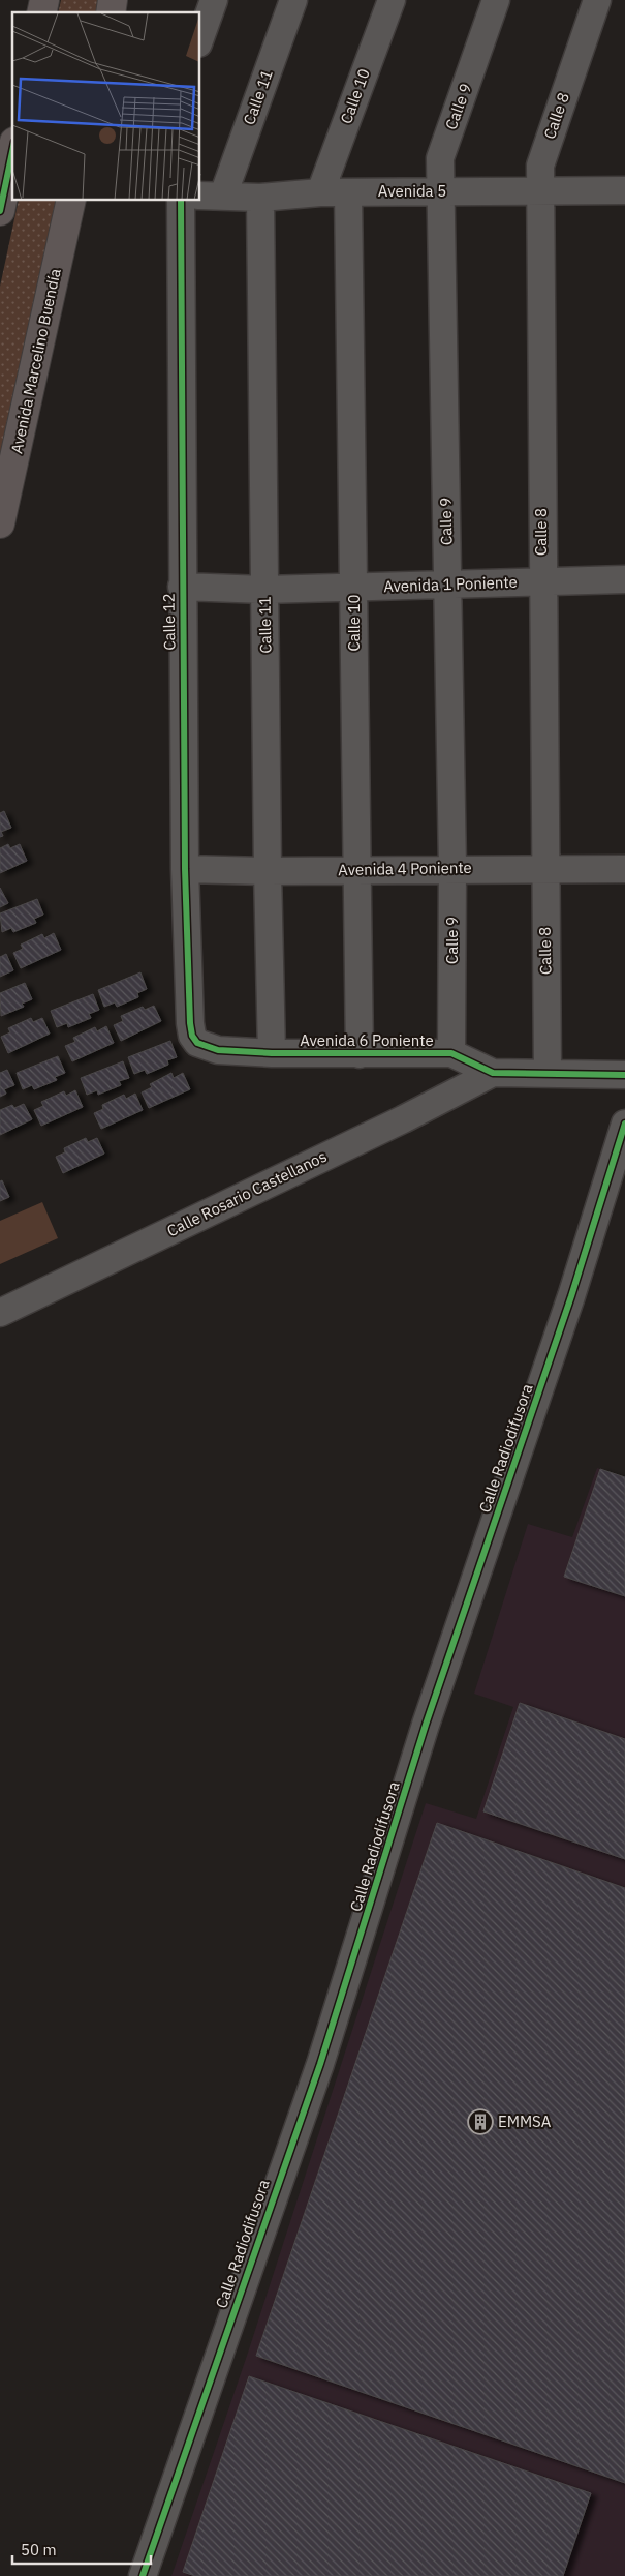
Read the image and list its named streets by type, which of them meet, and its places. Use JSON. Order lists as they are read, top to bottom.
{
  "streets": {
    "main road": ["Avenida Marcelino Buendía"],
    "street": [
      "Calle 10",
      "Calle 11",
      "Calle 9",
      "Calle 8",
      "Avenida 5",
      "Avenida 1 Poniente",
      "Calle 12",
      "Avenida 4 Poniente",
      "Avenida 6 Poniente",
      "Calle Rosario Castellanos",
      "Calle Radiodifusora"
    ]
  },
  "crossings": [
    ["Calle 10", "Avenida 5"],
    ["Calle 10", "Avenida 1 Poniente"],
    ["Calle 10", "Avenida 4 Poniente"],
    ["Calle 10", "Avenida 6 Poniente"],
    ["Calle 11", "Avenida 5"],
    ["Calle 11", "Avenida 1 Poniente"],
    ["Calle 11", "Avenida 4 Poniente"],
    ["Calle 11", "Avenida 6 Poniente"],
    ["Calle 9", "Avenida 5"],
    ["Calle 9", "Avenida 1 Poniente"],
    ["Calle 9", "Avenida 4 Poniente"],
    ["Calle 9", "Avenida 6 Poniente"],
    ["Calle 8", "Avenida 5"],
    ["Calle 8", "Avenida 1 Poniente"],
    ["Calle 8", "Avenida 4 Poniente"],
    ["Calle 8", "Avenida 6 Poniente"],
    ["Avenida 1 Poniente", "Calle 12"],
    ["Calle 12", "Avenida 4 Poniente"],
    ["Calle 12", "Avenida 6 Poniente"],
    ["Avenida 6 Poniente", "Calle Rosario Castellanos"]
  ],
  "places": {
    "building": ["EMMSA"]
  },
  "scale_bar": "50 m"
}
